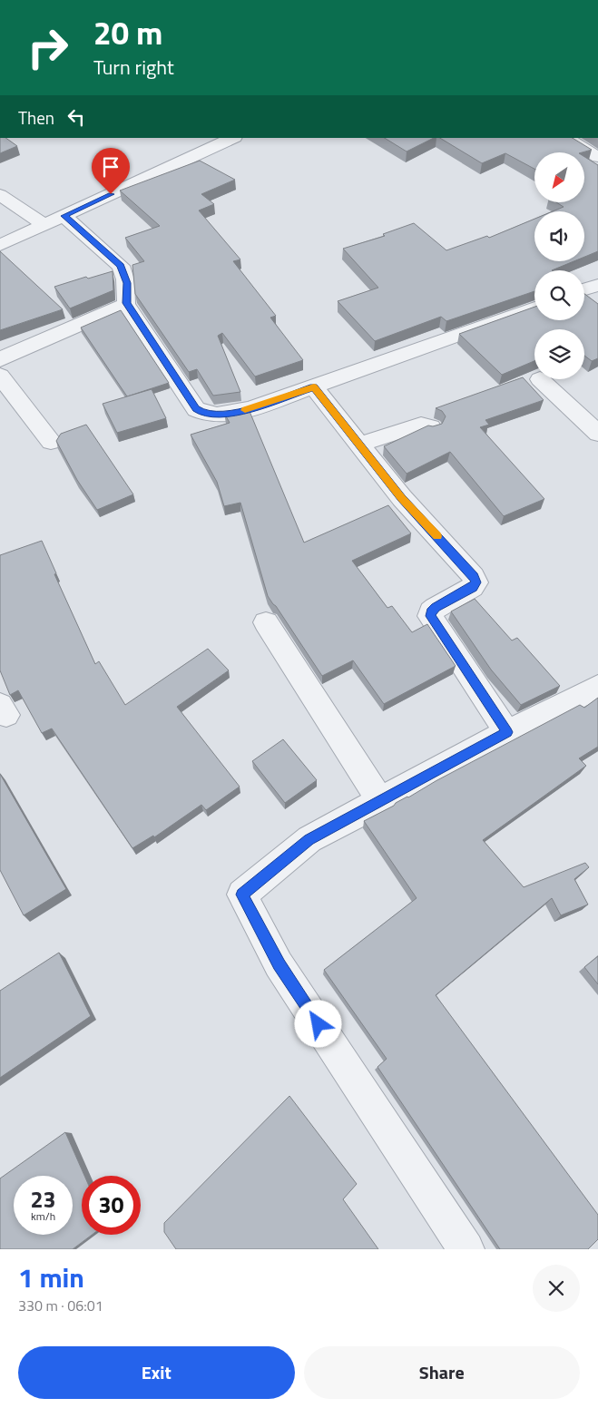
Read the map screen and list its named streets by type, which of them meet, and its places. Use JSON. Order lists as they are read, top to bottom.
{
  "north": "bottom left",
  "page": {
    "turn": ["20 m", "Turn right"],
    "then": "Then",
    "speed": "23 km/h",
    "limit": "30",
    "heading": ["1 min", "330 m · 06:01"],
    "buttons": ["Exit", "Share"]
  }
}
